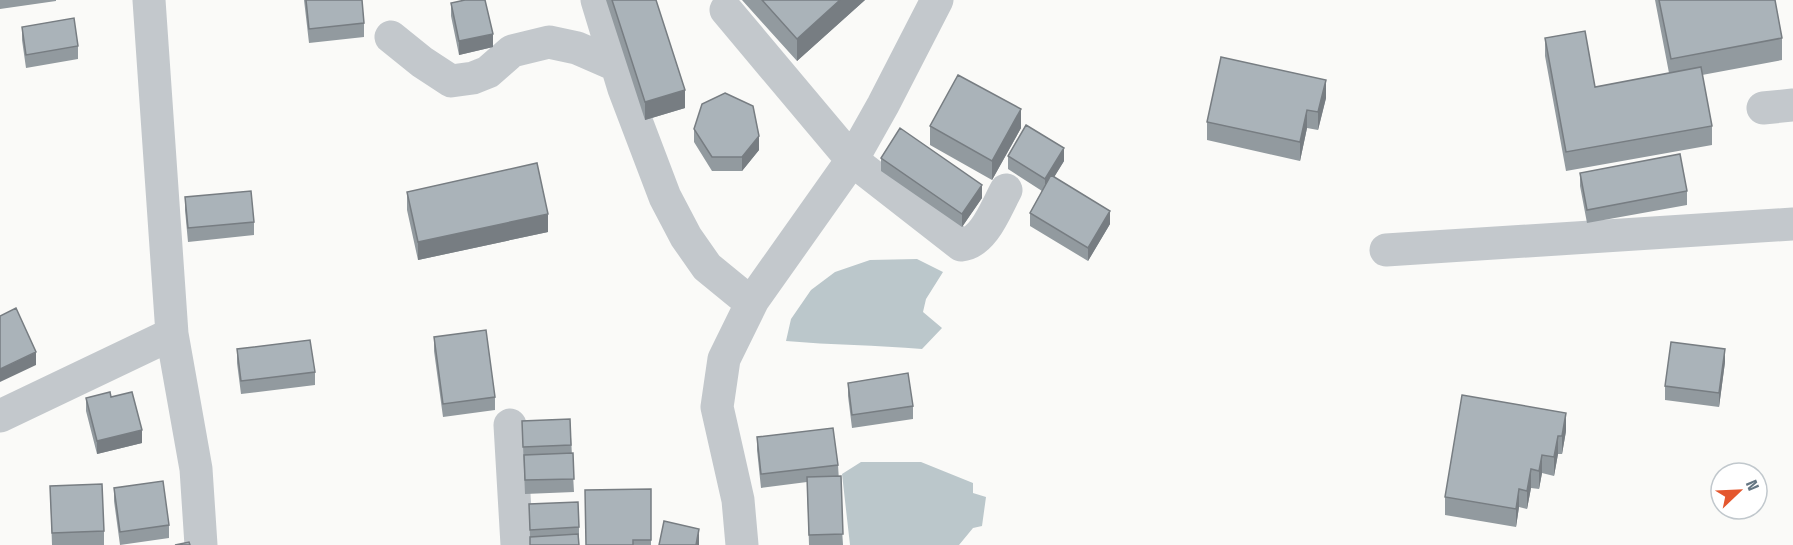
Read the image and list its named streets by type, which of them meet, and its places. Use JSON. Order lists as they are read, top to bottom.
{
  "north": "top right"
}
